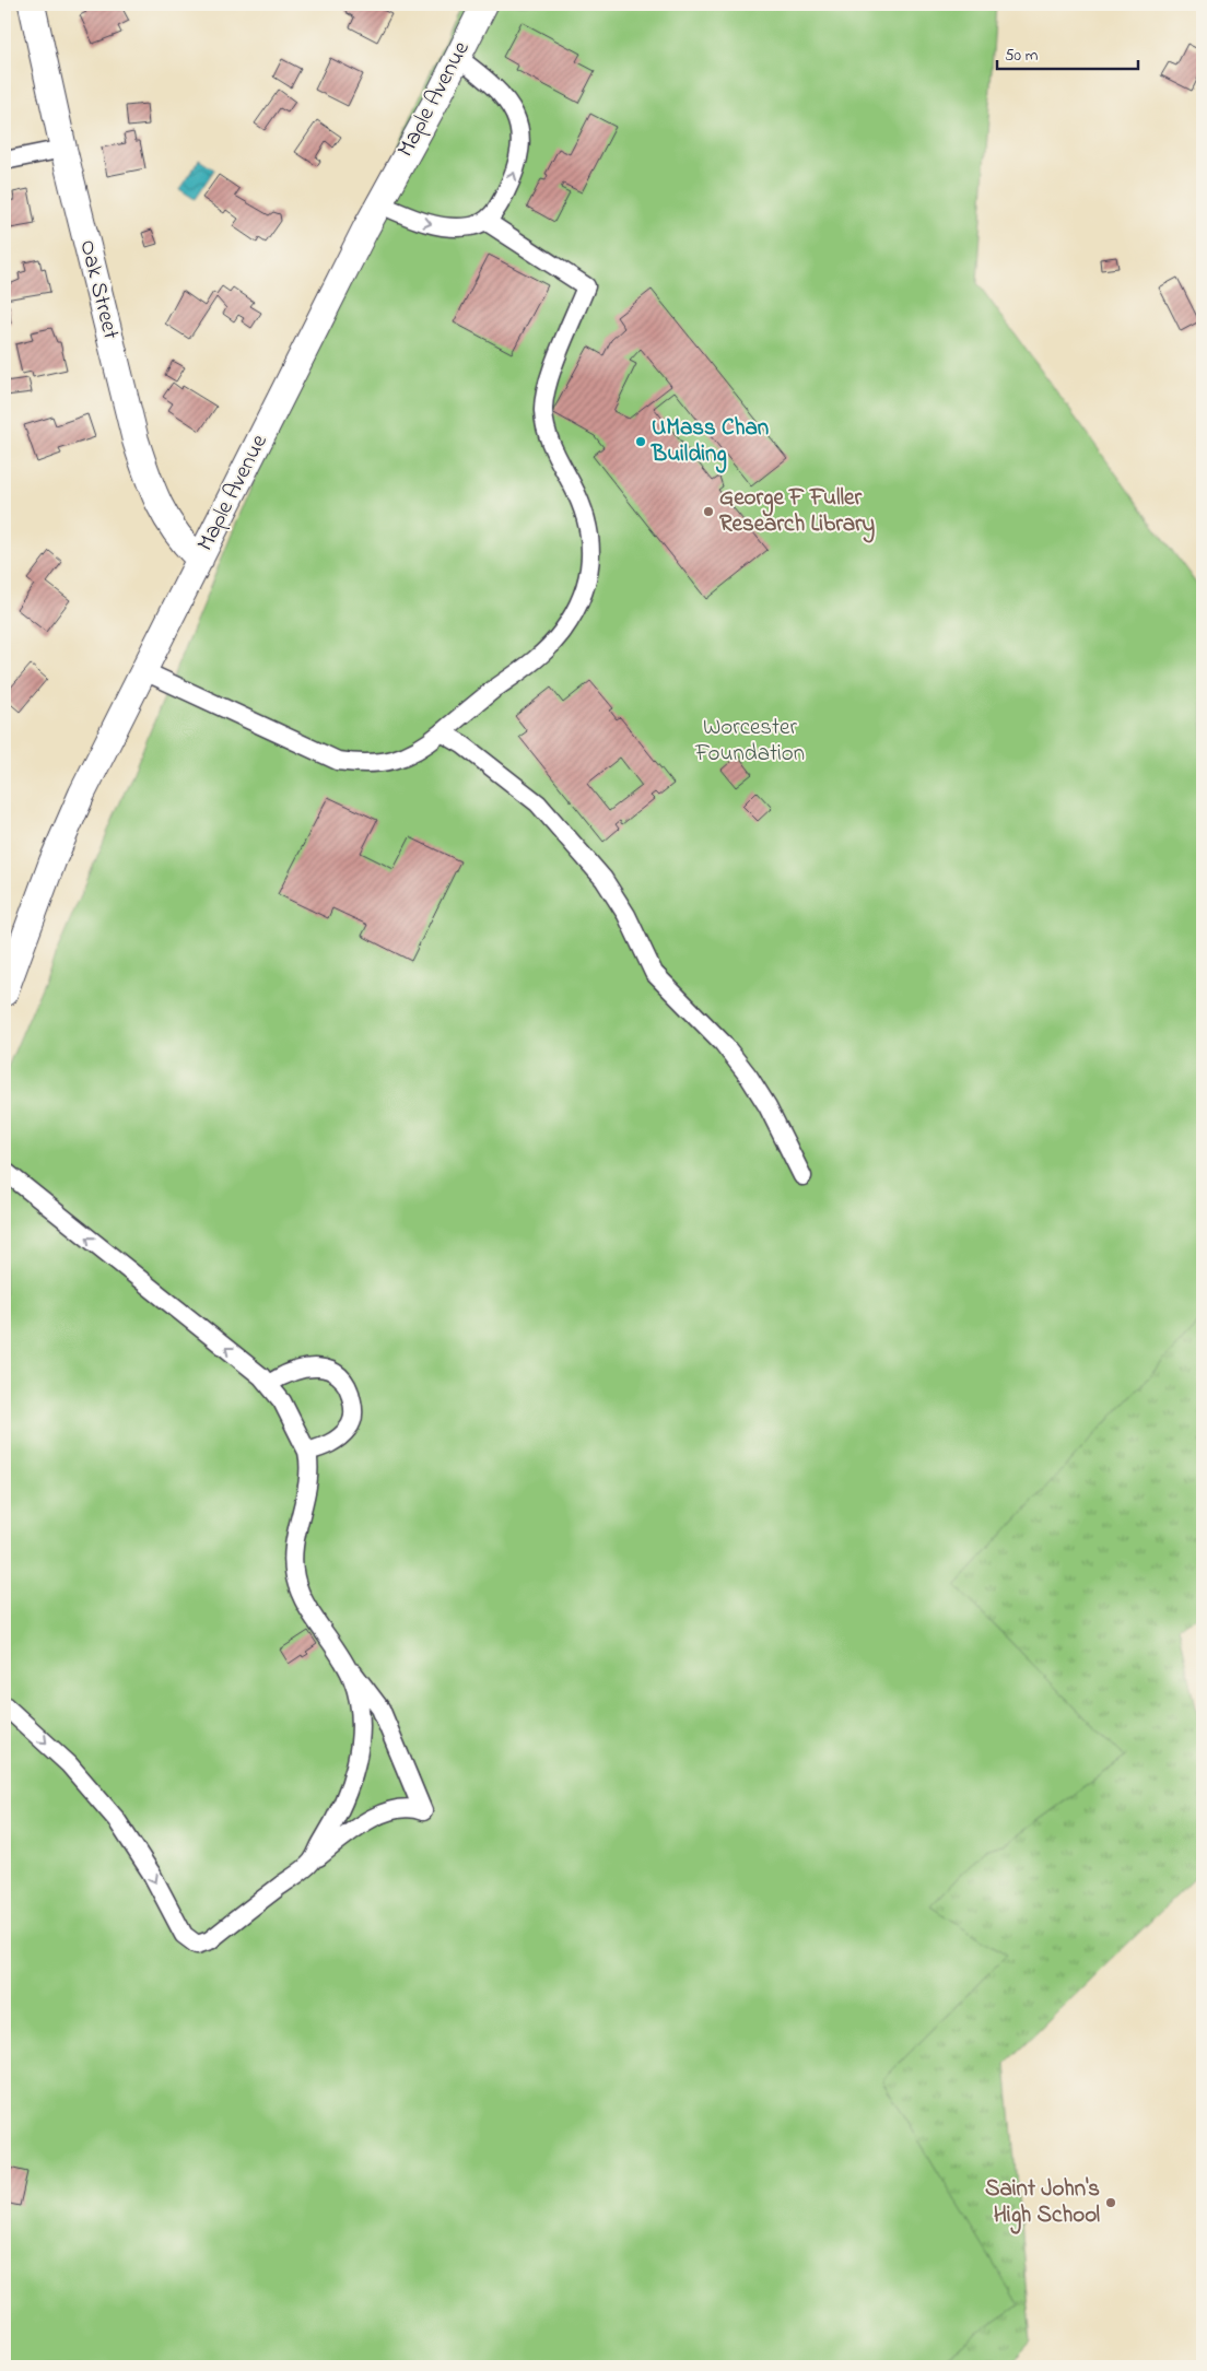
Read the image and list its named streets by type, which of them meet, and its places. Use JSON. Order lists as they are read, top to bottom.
{
  "streets": {
    "main road": ["Maple Avenue", "Oak Street"]
  },
  "crossings": [
    ["Maple Avenue", "Oak Street"]
  ],
  "parks": ["Worcester Foundation"],
  "places": ["UMass Chan Building", "George F Fuller Research Library", "Saint John's High School"],
  "scale_bar": "50 m"
}
